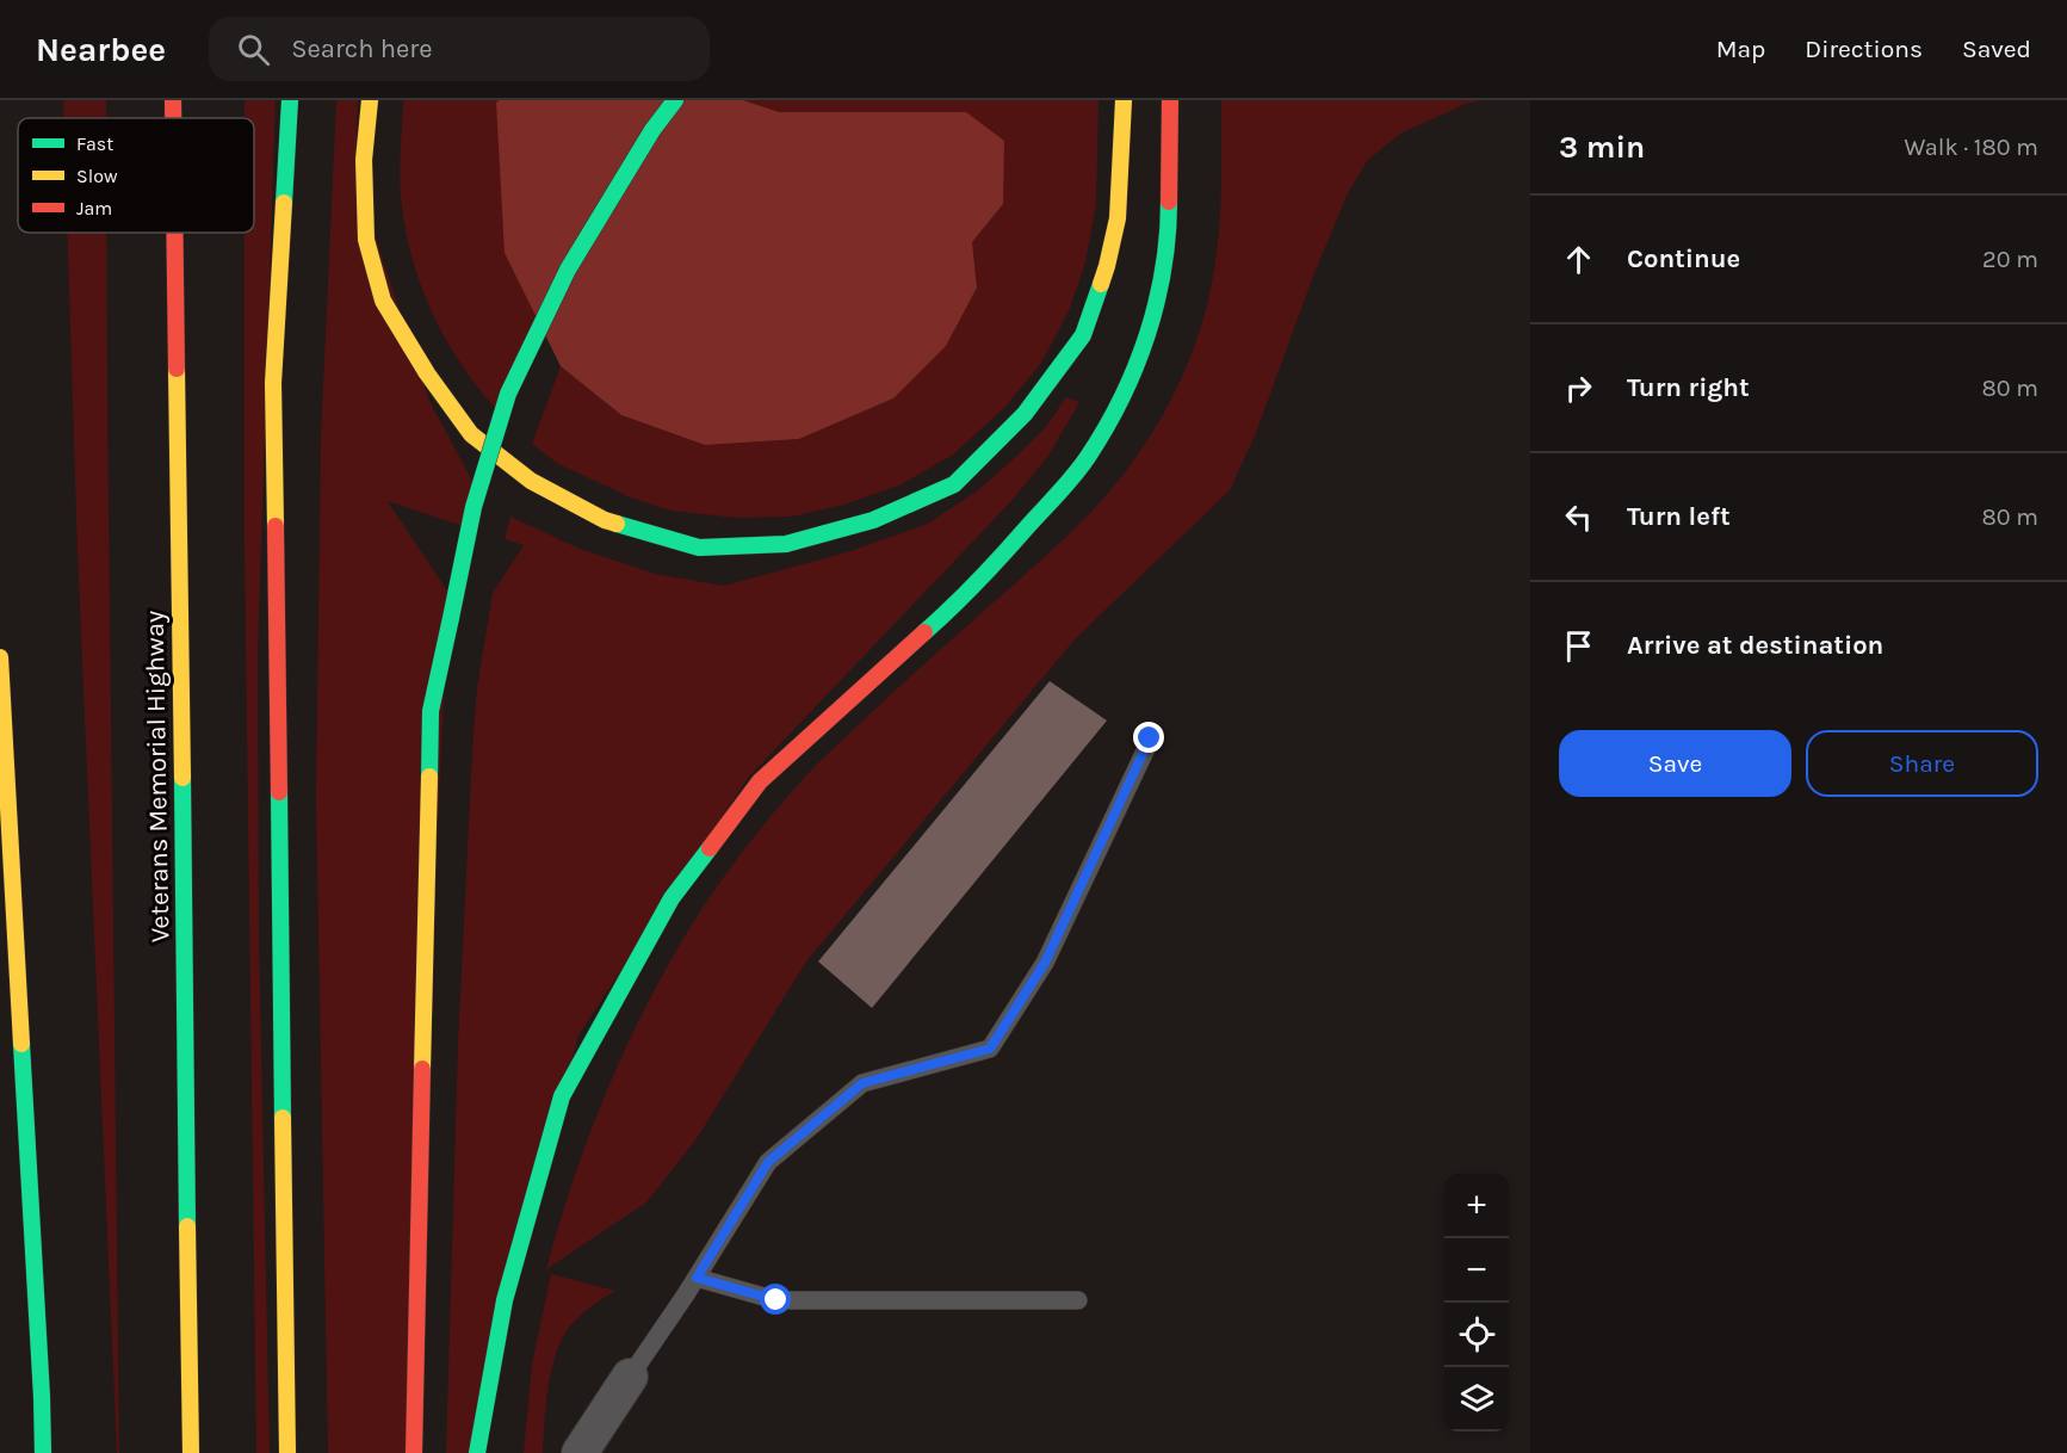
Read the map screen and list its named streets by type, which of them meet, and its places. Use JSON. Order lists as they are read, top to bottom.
{
  "streets": {
    "highway": ["Veterans Memorial Highway"]
  },
  "legend": ["Fast", "Slow", "Jam"],
  "page": {
    "header": "Nearbee",
    "search": "Search here",
    "nav": ["Map", "Directions", "Saved"],
    "heading": ["3 min", "Walk · 180 m"],
    "list": [
      ["Continue", "20 m"],
      ["Turn right", "80 m"],
      ["Turn left", "80 m"],
      "Arrive at destination"
    ],
    "buttons": ["Save", "Share"],
    "map_buttons": ["+", "−"]
  }
}
